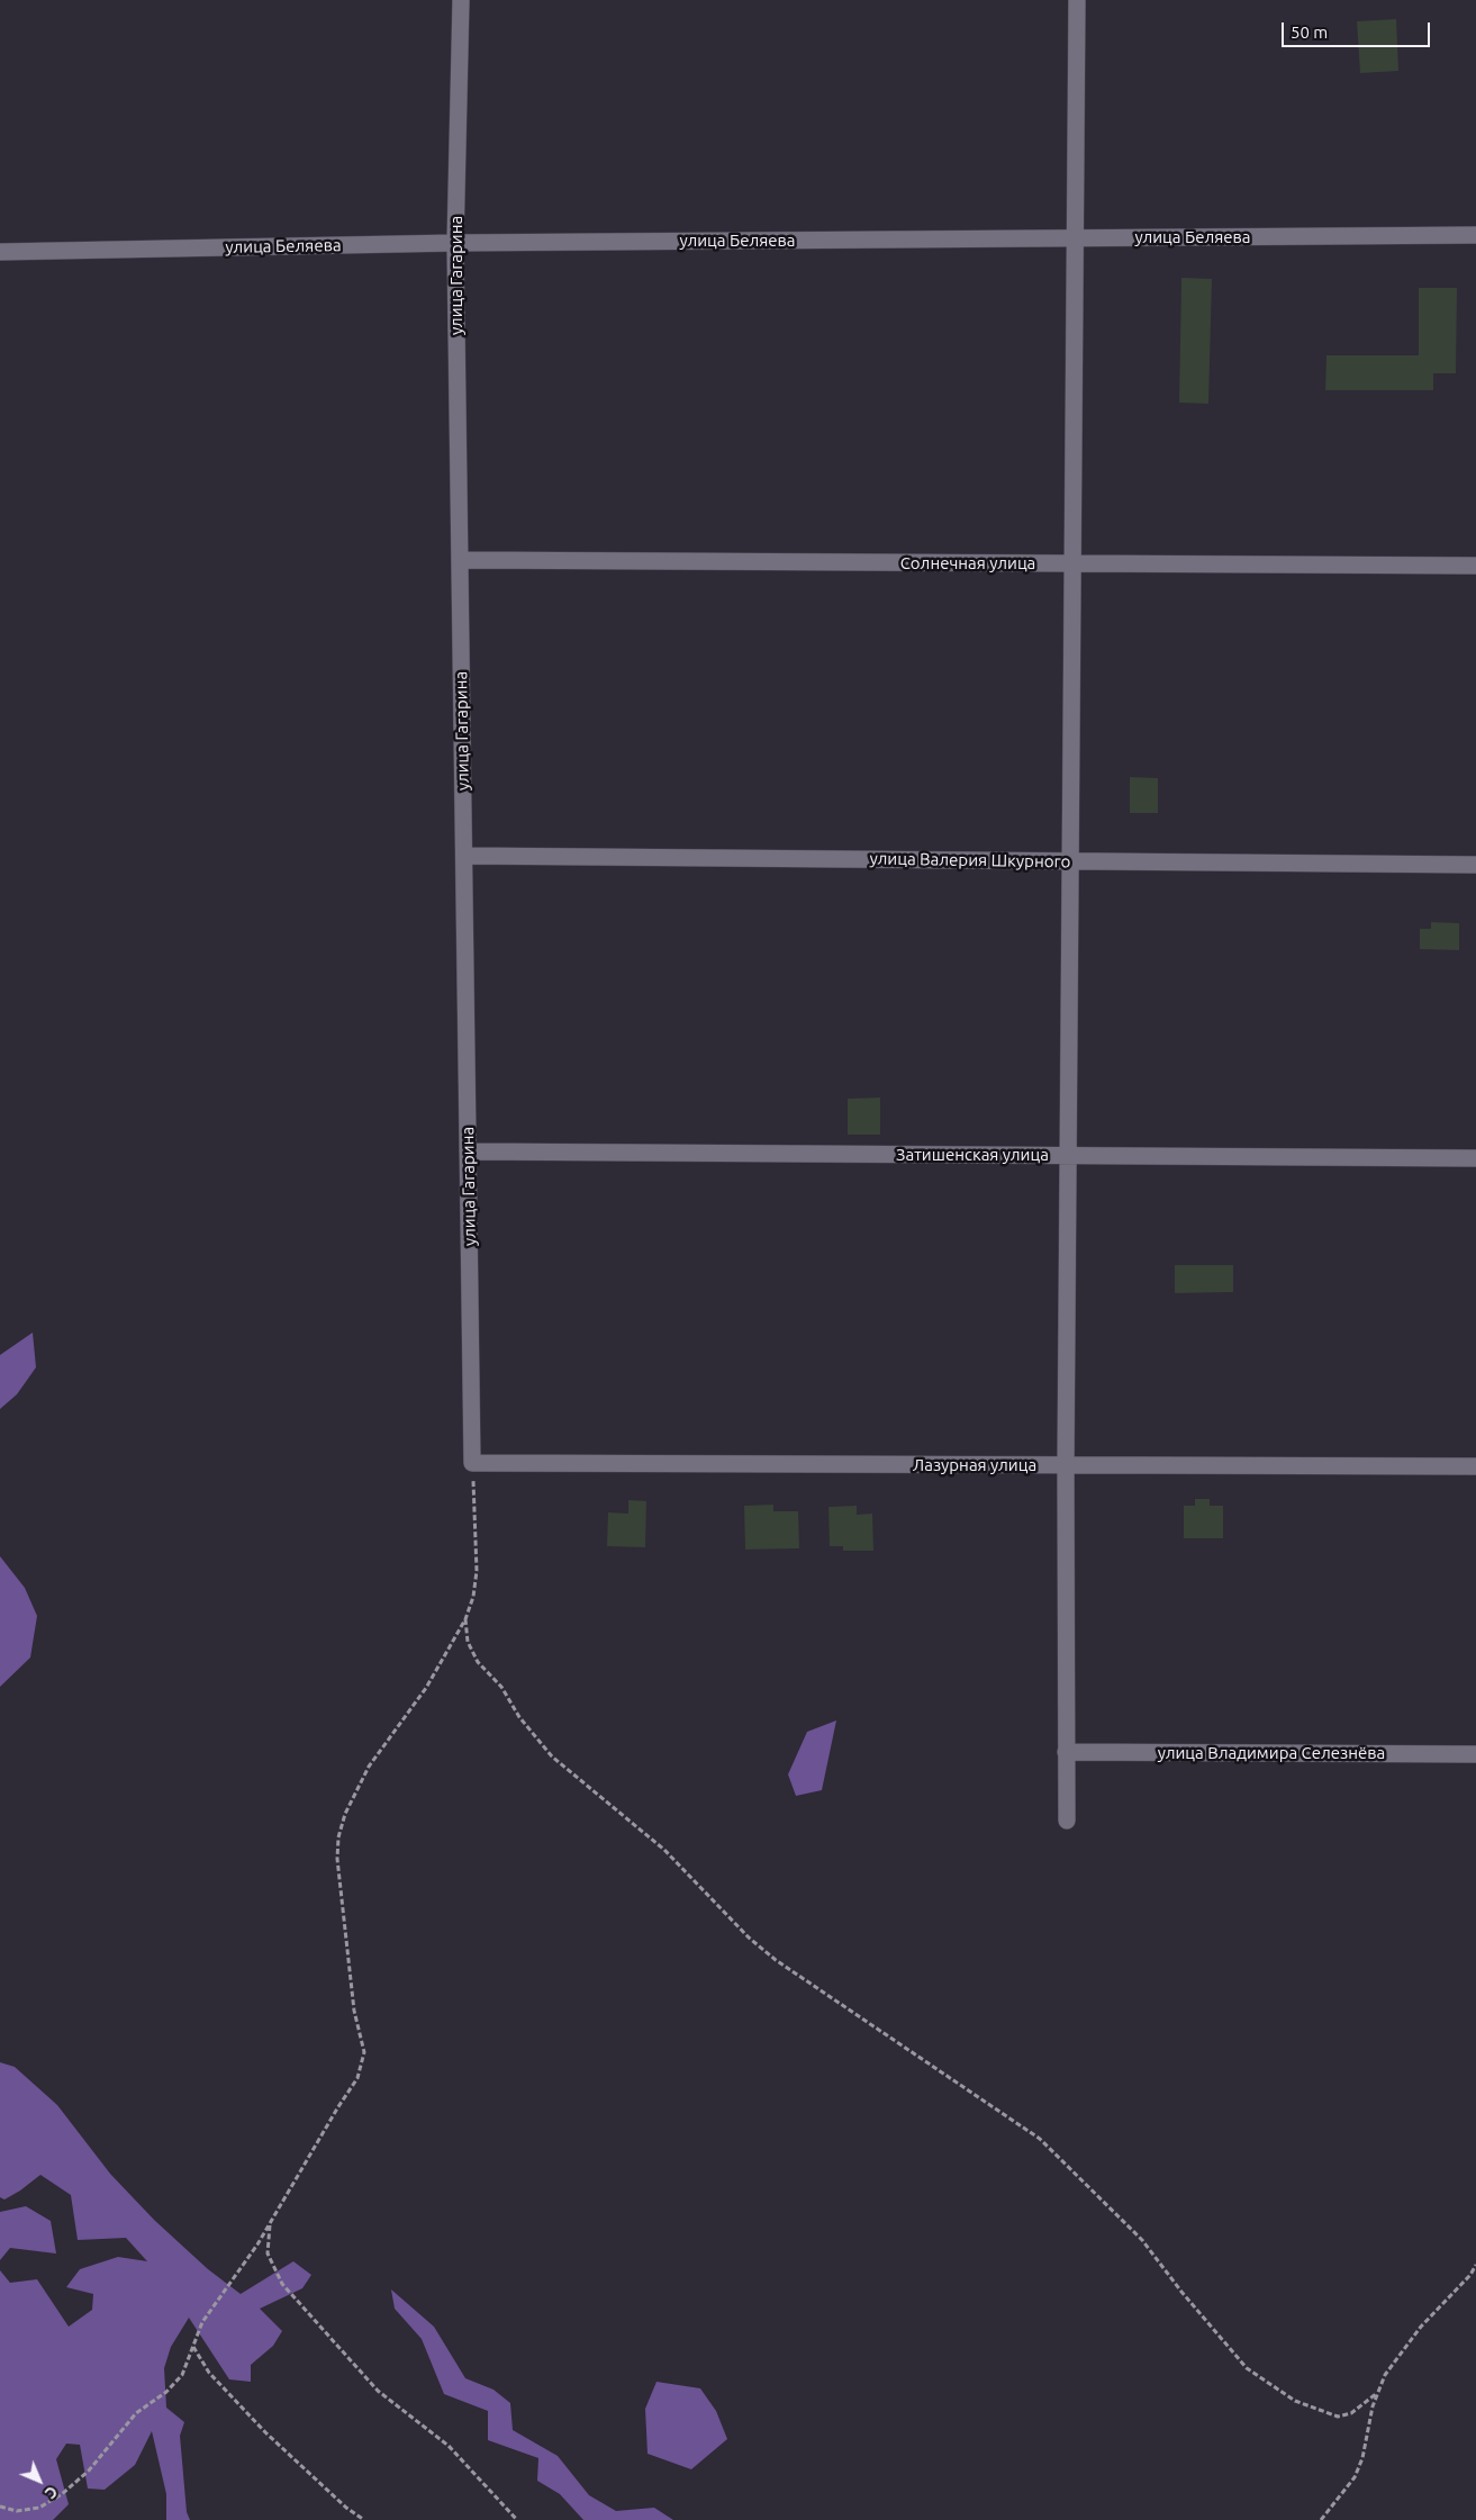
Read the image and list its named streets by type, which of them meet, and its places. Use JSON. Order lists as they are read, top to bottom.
{
  "streets": {
    "street": [
      "улица Беляева",
      "улица Гагарина",
      "Солнечная улица",
      "улица Валерия Шкурного",
      "Затишенская улица",
      "Лазурная улица",
      "улица Владимира Селезнёва"
    ]
  },
  "crossings": [
    ["улица Беляева", "улица Гагарина"],
    ["улица Гагарина", "Солнечная улица"],
    ["улица Гагарина", "улица Валерия Шкурного"],
    ["улица Гагарина", "Затишенская улица"],
    ["улица Гагарина", "Лазурная улица"]
  ],
  "scale_bar": "50 m",
  "north": "bottom right"
}
